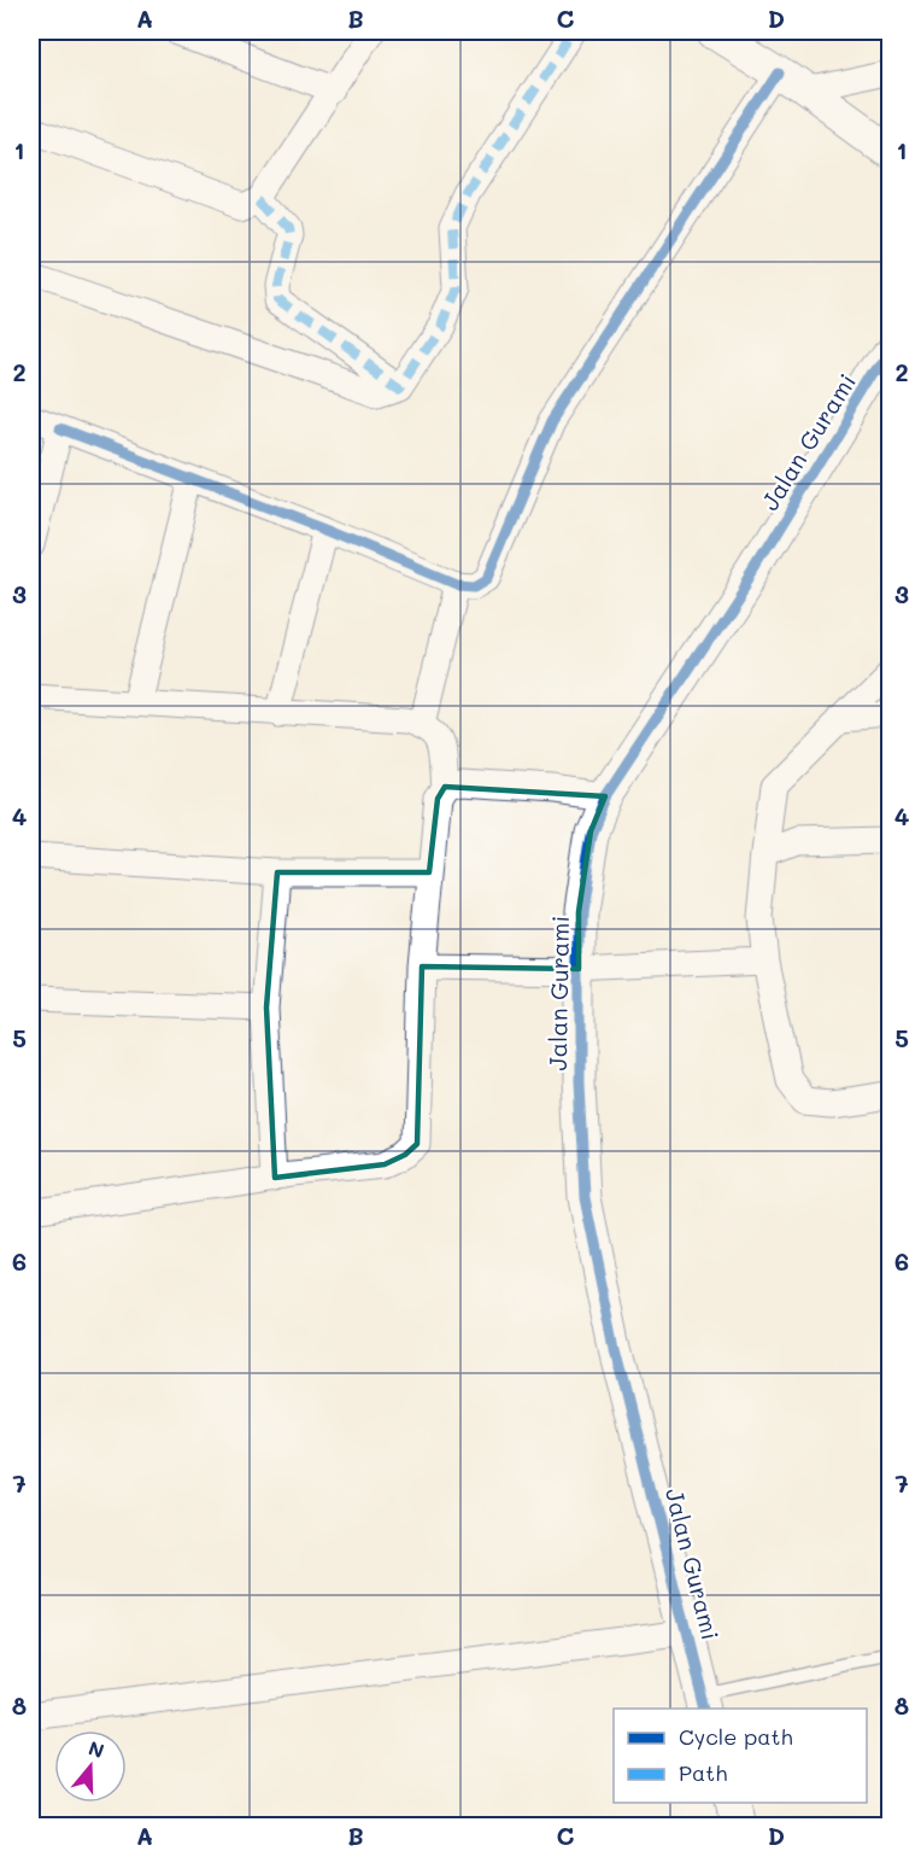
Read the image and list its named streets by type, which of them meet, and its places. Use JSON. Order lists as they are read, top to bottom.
{
  "streets": {
    "street": ["Jalan Gurami"]
  },
  "legend": ["Cycle path", "Path"],
  "north": "top",
  "grid": {
    "columns": [
      "A",
      "B",
      "C",
      "D"
    ],
    "rows": [
      "1",
      "2",
      "3",
      "4",
      "5",
      "6",
      "7",
      "8"
    ]
  }
}
